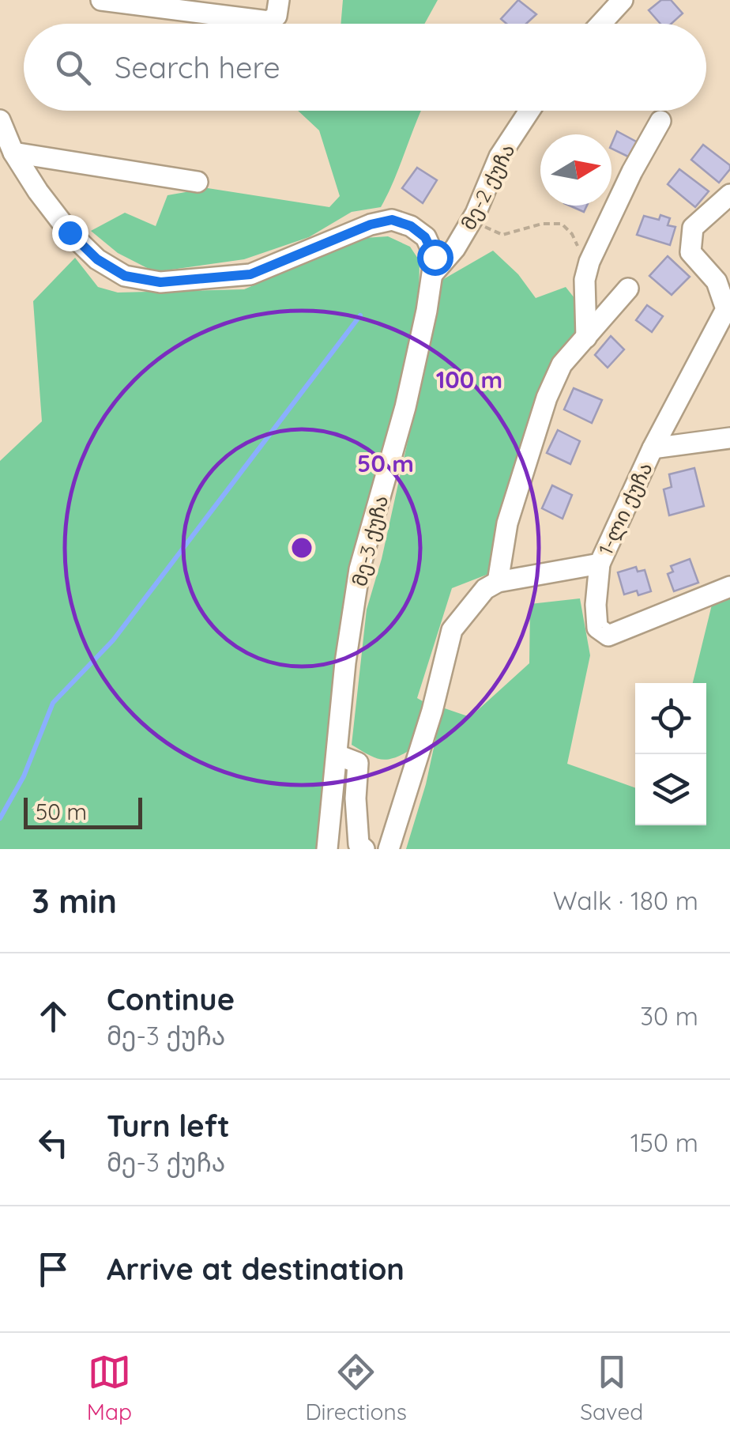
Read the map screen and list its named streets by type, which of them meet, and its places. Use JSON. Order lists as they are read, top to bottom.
{
  "streets": {
    "street": ["მე-2 ქუჩა", "1-ლი ქუჩა", "მე-3 ქუჩა"]
  },
  "crossings": [
    ["მე-2 ქუჩა", "მე-3 ქუჩა"]
  ],
  "scale_bar": "50 m",
  "north": "right",
  "page": {
    "search": "Search here",
    "scale": "50 m",
    "heading": ["3 min", "Walk · 180 m"],
    "list": [
      ["Continue", "მე-3 ქუჩა", "30 m"],
      ["Turn left", "მე-3 ქუჩა", "150 m"],
      "Arrive at destination"
    ],
    "nav": ["Map", "Directions", "Saved"]
  },
  "rings": ["100 m", "50 m"]
}
